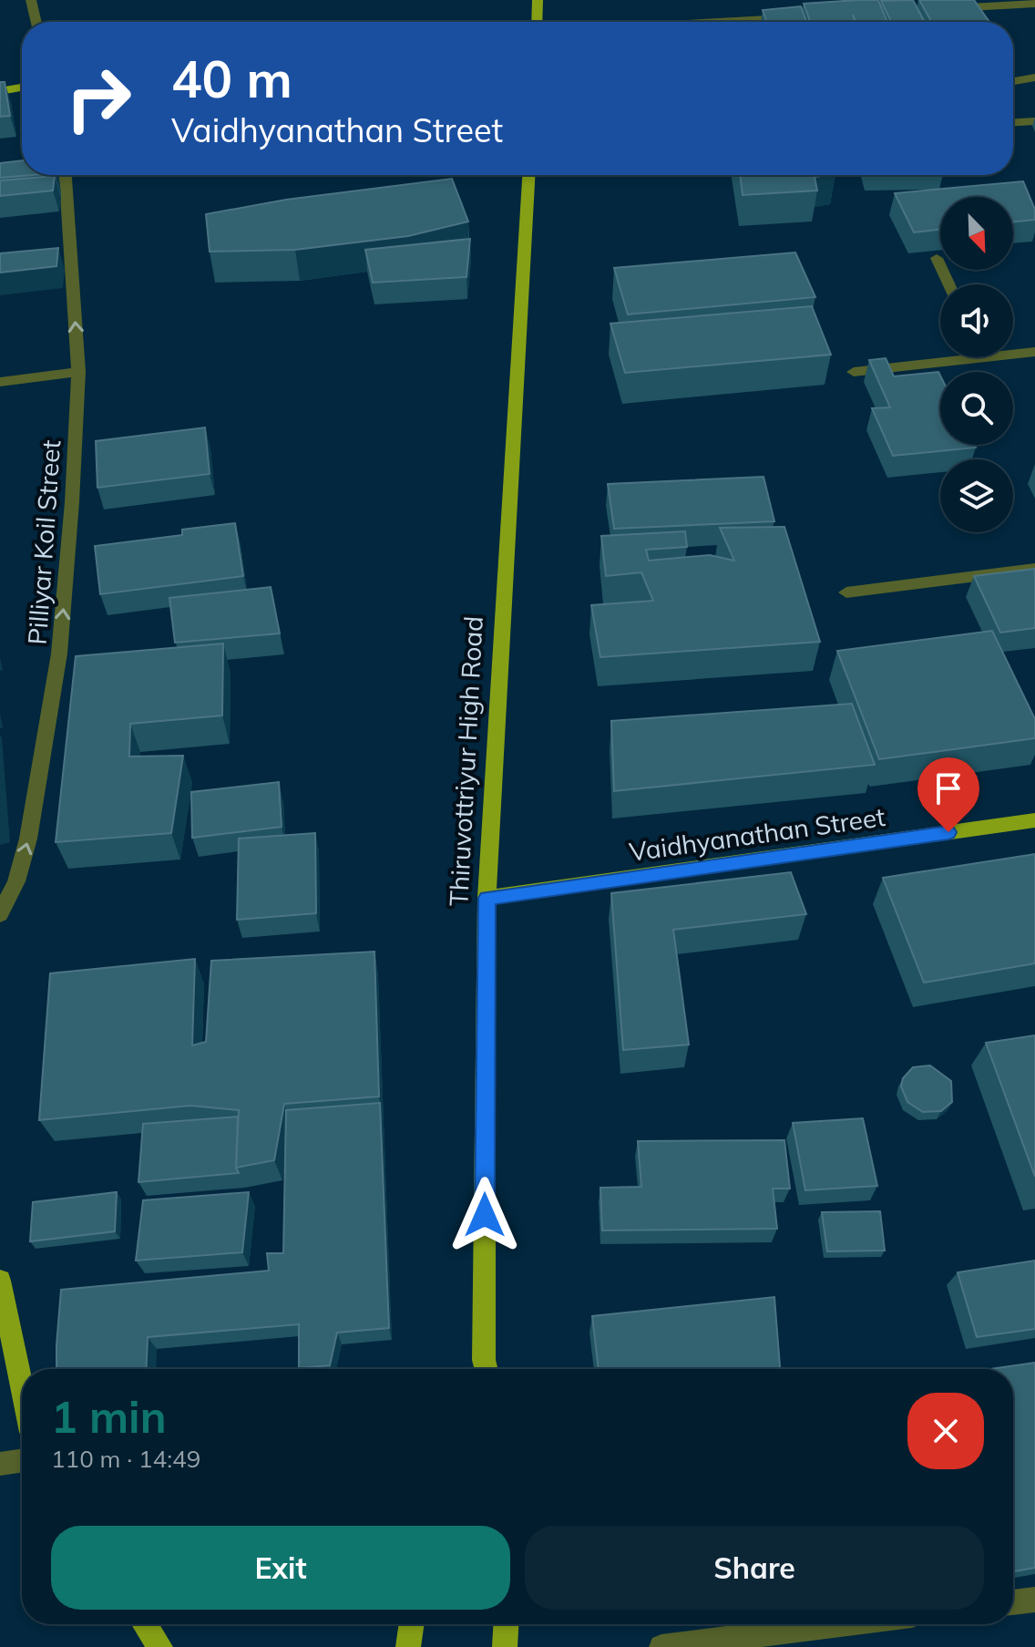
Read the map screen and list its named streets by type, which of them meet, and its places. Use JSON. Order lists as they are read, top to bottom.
{
  "streets": {
    "main road": ["Thiruvottriyur High Road", "Vaidhyanathan Street"],
    "street": ["Pilliyar Koil Street"]
  },
  "crossings": [
    ["Thiruvottriyur High Road", "Vaidhyanathan Street"]
  ],
  "one_way": ["Pilliyar Koil Street"],
  "north": "bottom right",
  "page": {
    "turn": ["40 m", "Vaidhyanathan Street"],
    "heading": ["1 min", "110 m · 14:49"],
    "buttons": ["Exit", "Share"]
  }
}
